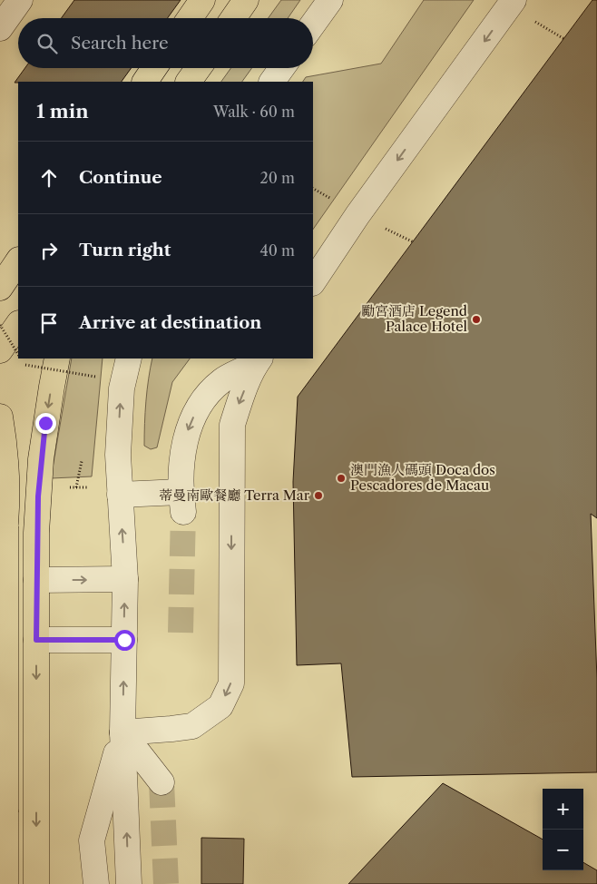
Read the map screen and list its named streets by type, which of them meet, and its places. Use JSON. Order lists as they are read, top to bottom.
{
  "places": ["勵宮酒店 Legend Palace Hotel", "澳門漁人碼頭 Doca dos Pescadores de Macau", "蒂曼南歐餐廳 Terra Mar"],
  "page": {
    "search": "Search here",
    "heading": ["1 min", "Walk · 60 m"],
    "list": [
      ["Continue", "20 m"],
      ["Turn right", "40 m"],
      "Arrive at destination"
    ],
    "map_buttons": ["+", "−"]
  }
}
